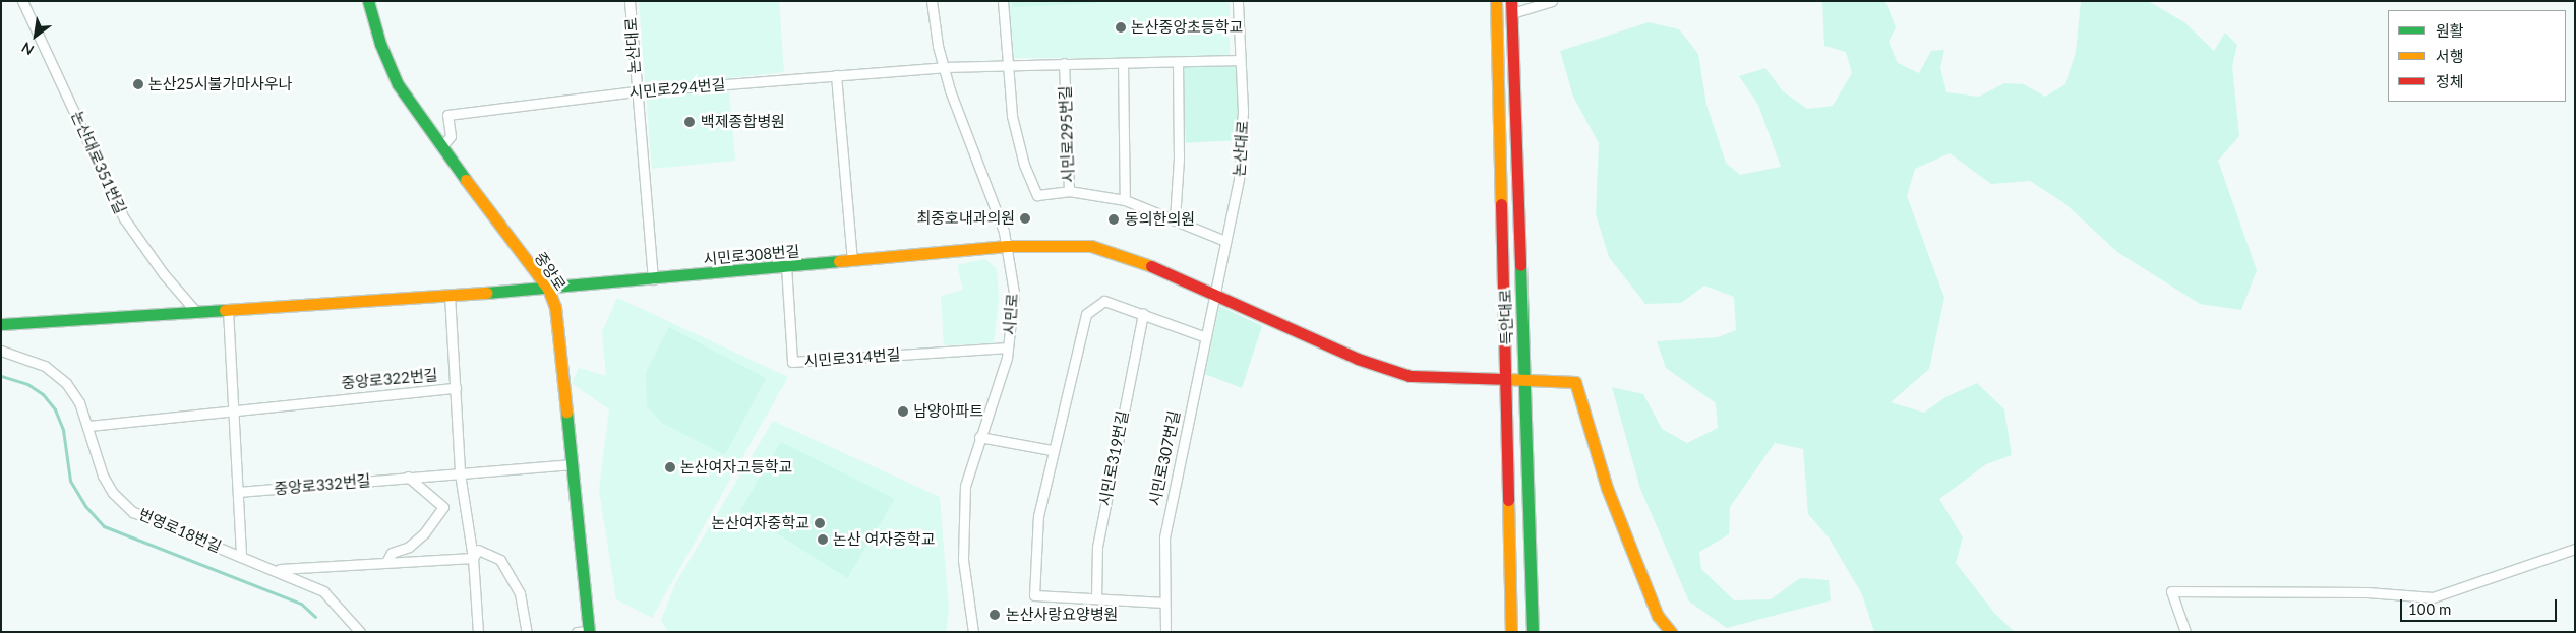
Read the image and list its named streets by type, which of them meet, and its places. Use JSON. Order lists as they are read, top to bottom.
{
  "streets": {
    "street": [
      "논산대로",
      "시민로294번길",
      "시민로295번길",
      "논산대로351번길",
      "시민로308번길",
      "중앙로",
      "시민로",
      "득안대로",
      "시민로314번길",
      "중앙로322번길",
      "시민로319번길",
      "시민로307번길",
      "중앙로332번길",
      "번영로18번길"
    ]
  },
  "crossings": [
    ["논산대로", "시민로294번길"],
    ["논산대로", "시민로295번길"],
    ["논산대로", "시민로307번길"],
    ["시민로294번길", "시민로295번길"],
    ["시민로294번길", "중앙로"],
    ["시민로294번길", "시민로"],
    ["시민로295번길", "시민로"],
    ["시민로308번길", "중앙로"],
    ["시민로308번길", "시민로"],
    ["시민로308번길", "시민로314번길"],
    ["중앙로", "중앙로332번길"],
    ["시민로", "시민로314번길"],
    ["중앙로322번길", "번영로18번길"]
  ],
  "places": [
    "논산중앙초등학교",
    "논산25시불가마사우나",
    "백제종합병원",
    "최중호내과의원",
    "동의한의원",
    "남양아파트",
    "논산여자고등학교",
    "논산여자중학교",
    "논산 여자중학교",
    "논산사랑요양병원"
  ],
  "legend": ["원활", "서행", "정체"],
  "scale_bar": "100 m",
  "north": "bottom left"
}
